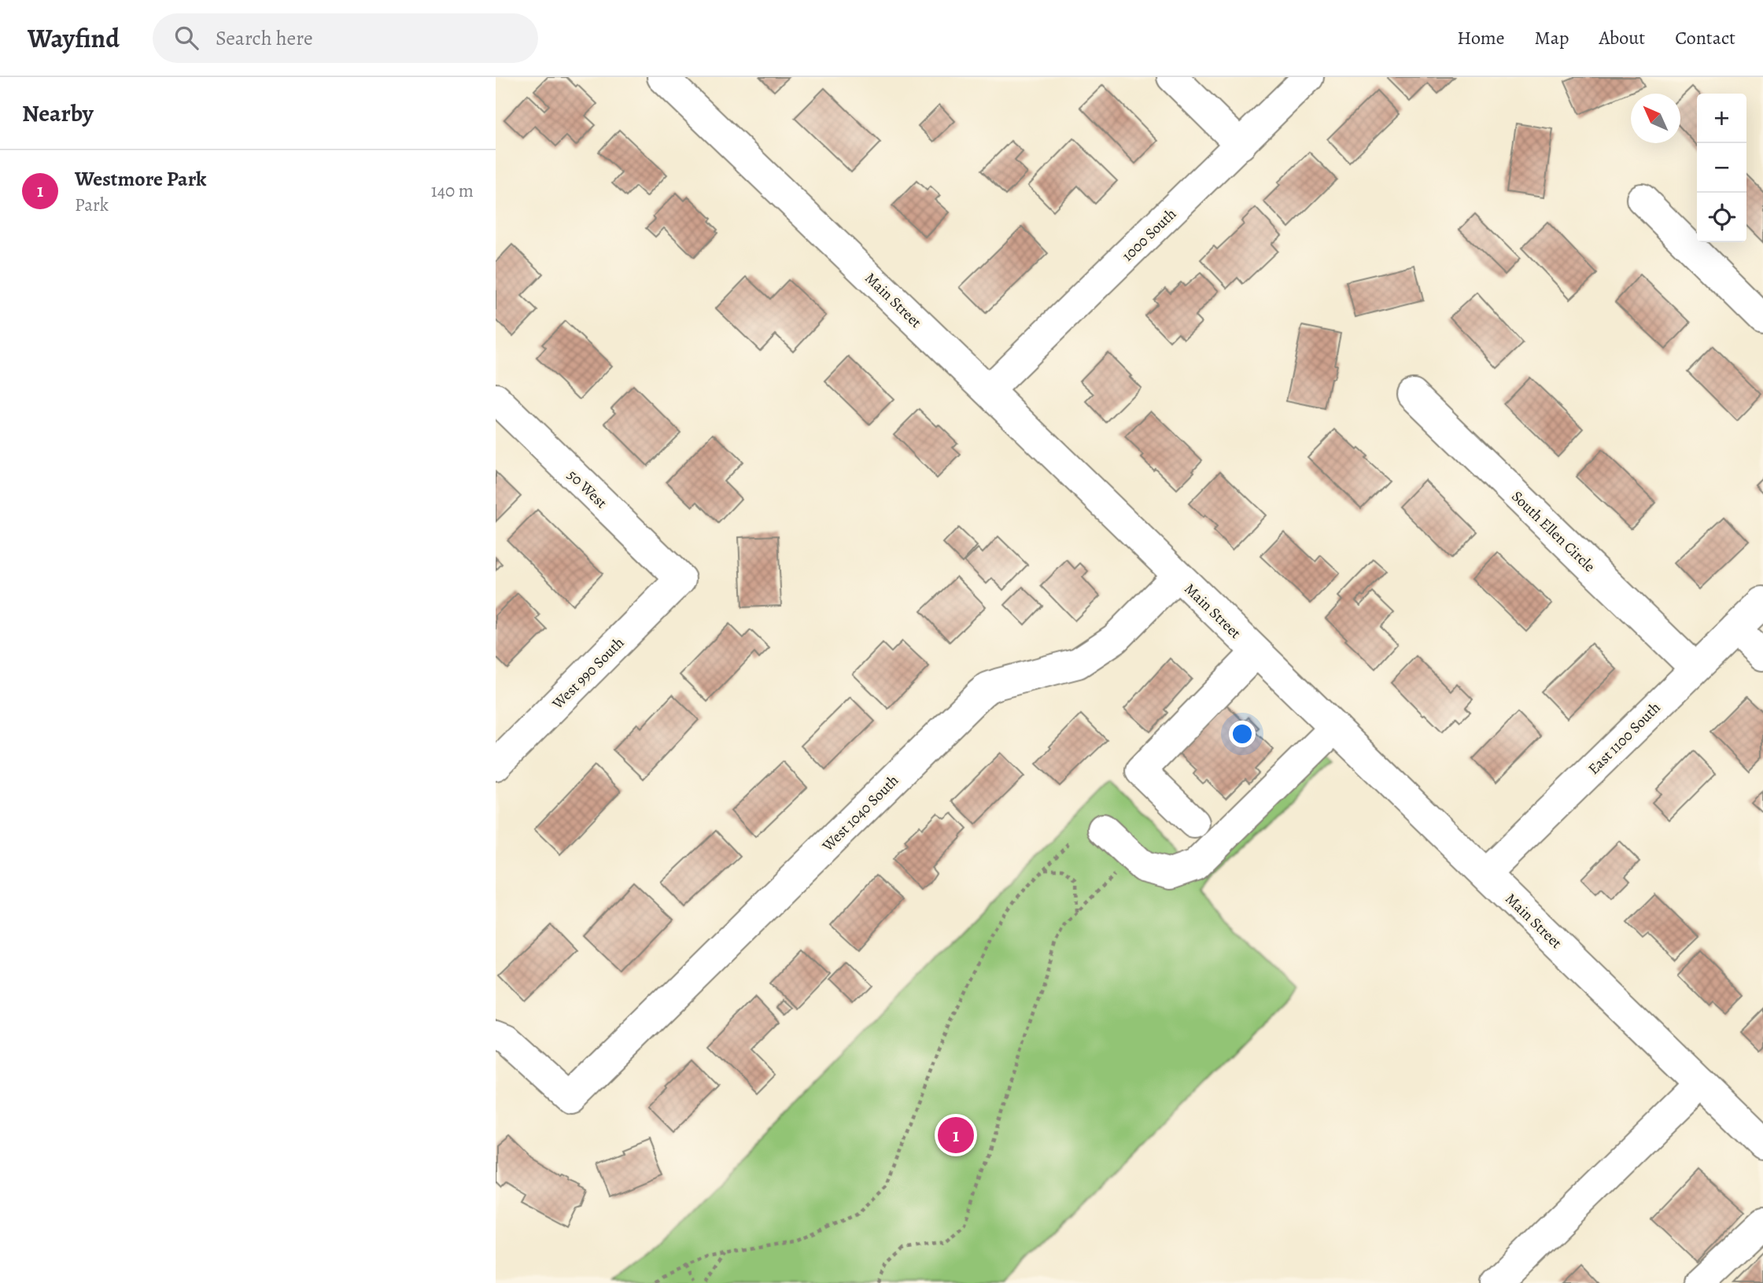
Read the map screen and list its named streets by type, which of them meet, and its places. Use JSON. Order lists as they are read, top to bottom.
{
  "streets": {
    "street": [
      "1000 South",
      "Main Street",
      "50 West",
      "South Ellen Circle",
      "West 990 South",
      "East 1100 South",
      "West 1040 South"
    ]
  },
  "crossings": [
    ["1000 South", "Main Street"],
    ["Main Street", "East 1100 South"],
    ["Main Street", "West 1040 South"],
    ["50 West", "West 990 South"],
    ["South Ellen Circle", "East 1100 South"]
  ],
  "north": "top left",
  "page": {
    "header": "Wayfind",
    "search": "Search here",
    "nav": [
      "Home",
      "Map",
      "About",
      "Contact"
    ],
    "heading": "Nearby",
    "map_buttons": ["+", "−"],
    "list": [
      {
        "mark": "1",
        "name": "Westmore Park",
        "note": "Park",
        "value": "140 m"
      }
    ],
    "pins": "1"
  }
}
